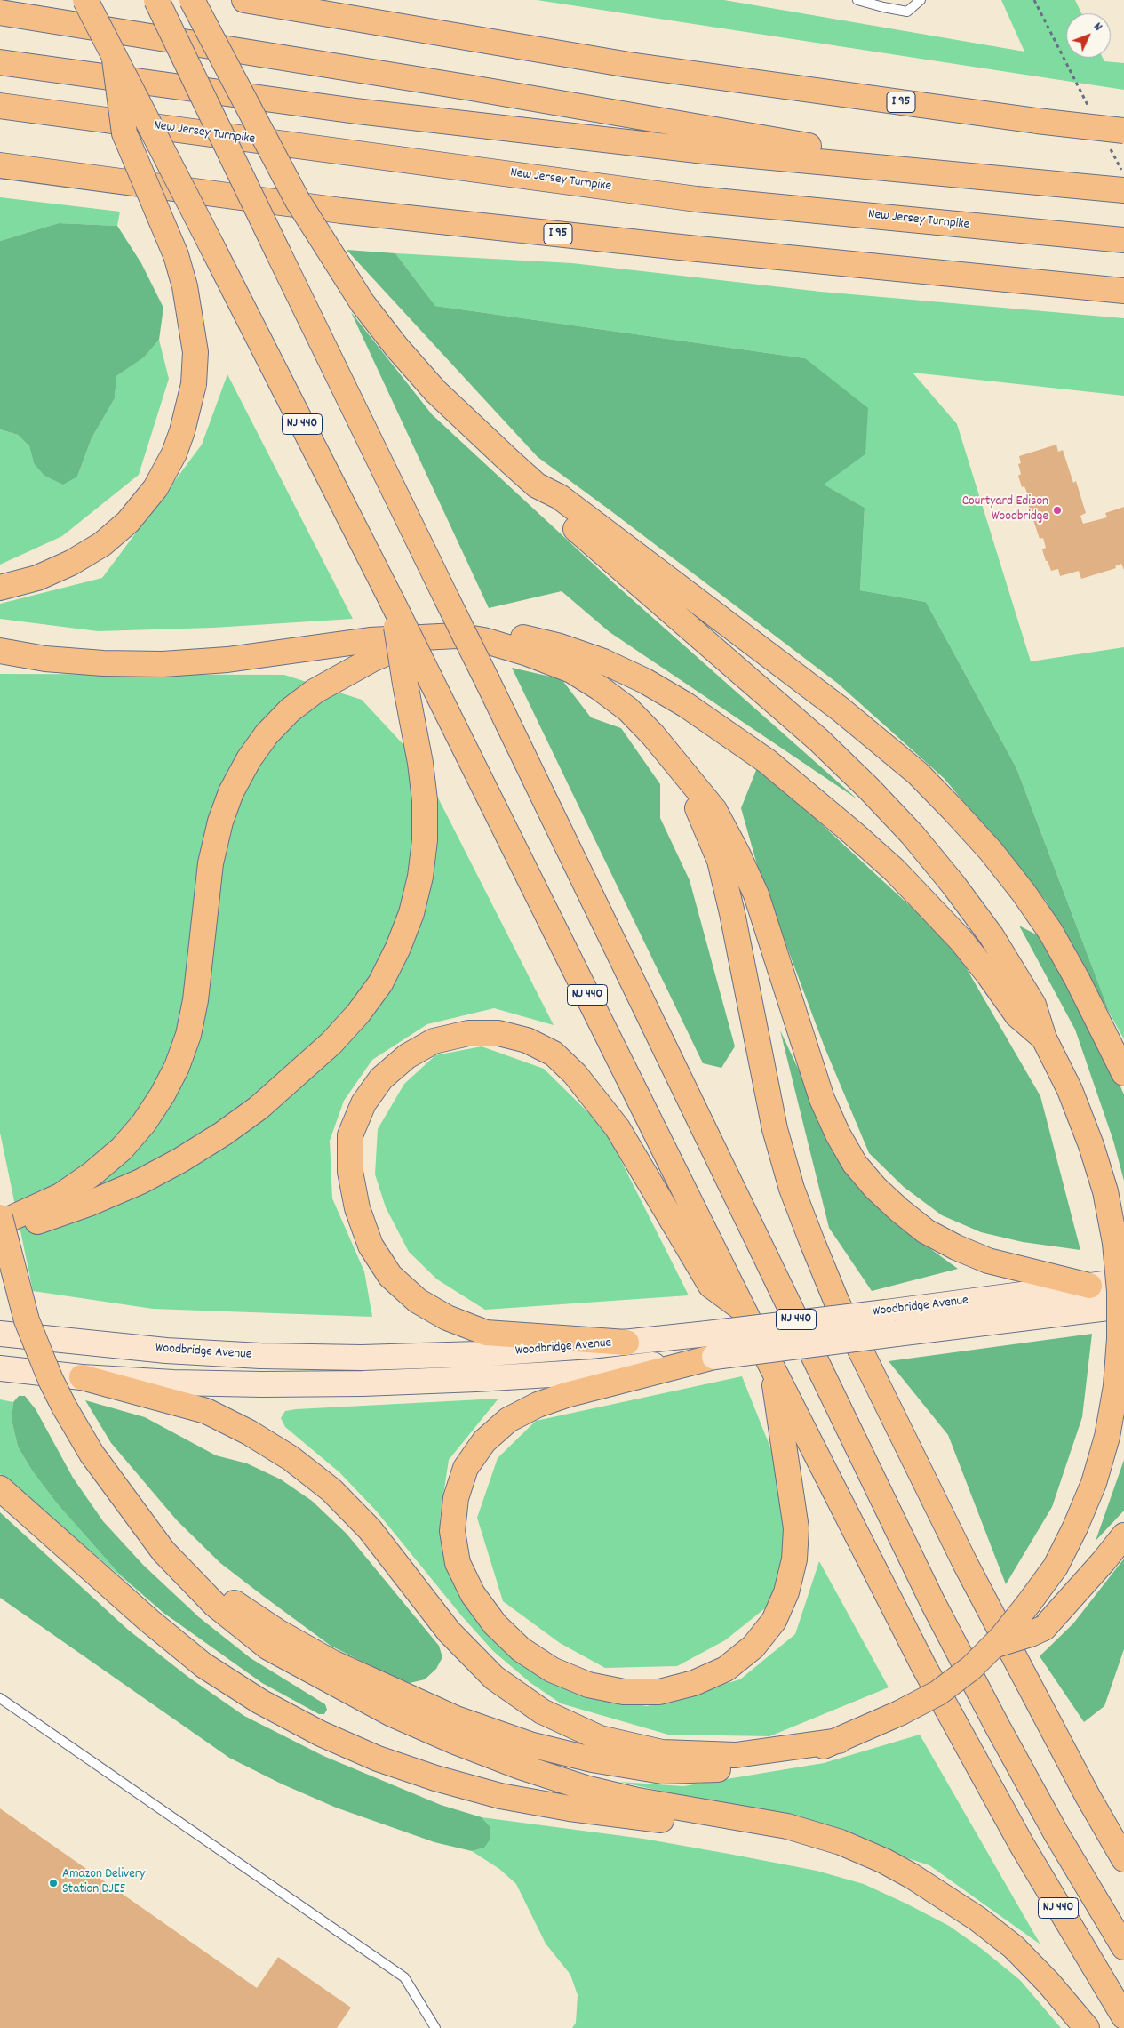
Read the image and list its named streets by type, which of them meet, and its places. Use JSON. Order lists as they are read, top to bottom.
{
  "streets": {
    "highway": ["I 95", "New Jersey Turnpike", "NJ 440"],
    "main road": ["Woodbridge Avenue"]
  },
  "places": ["Courtyard Edison Woodbridge", "Amazon Delivery Station DJE5"],
  "north": "top right"
}
